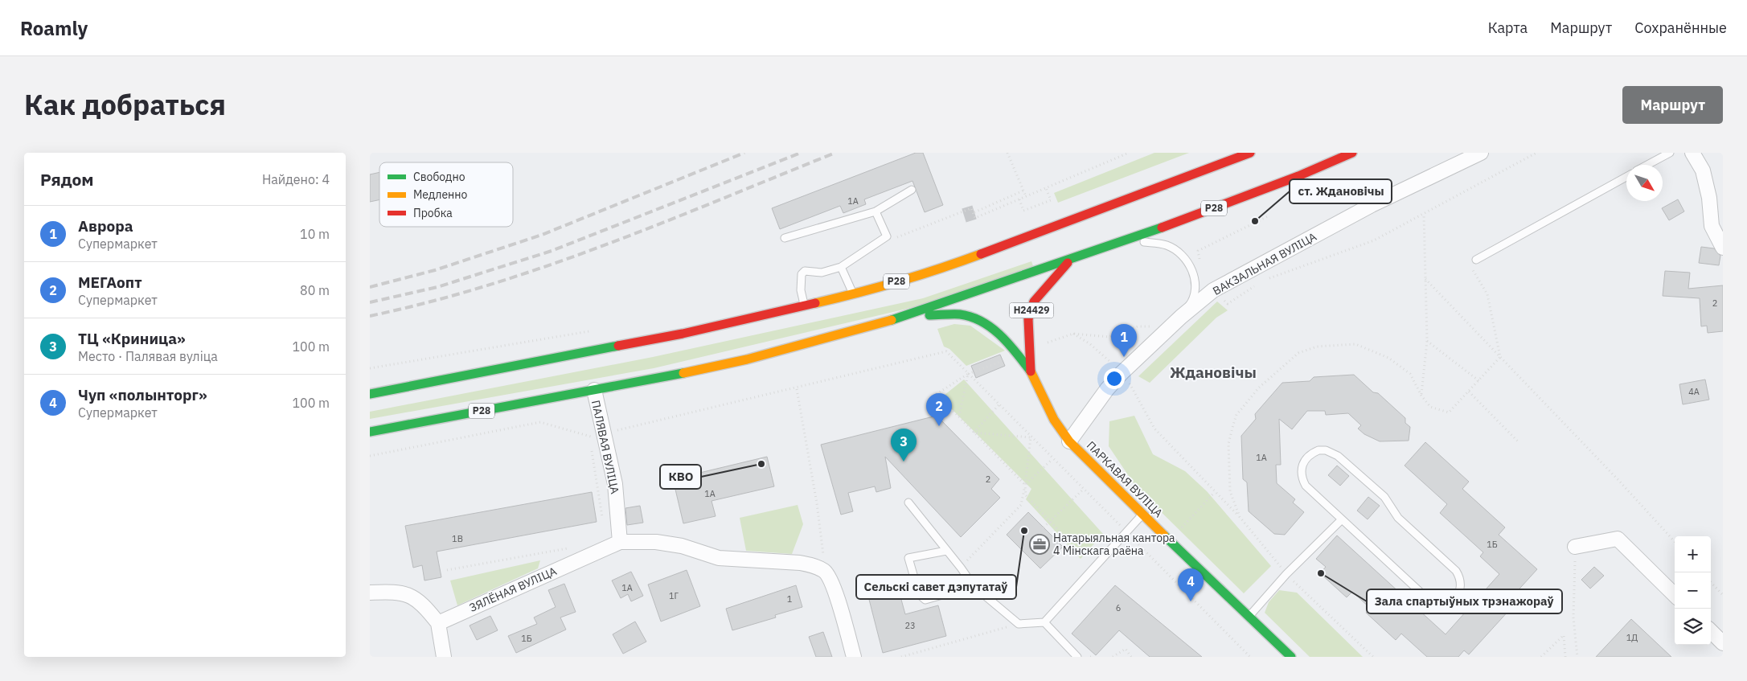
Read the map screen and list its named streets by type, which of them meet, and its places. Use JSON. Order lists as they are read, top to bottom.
{
  "streets": {
    "main road": ["Р28", "Н24429", "ПАРКАВАЯ ВУЛІЦА"],
    "street": ["ВАКЗАЛЬНАЯ ВУЛІЦА", "ПАЛЯВАЯ ВУЛІЦА", "ЗЯЛЁНАЯ ВУЛІЦА"]
  },
  "crossings": [
    ["Р28", "Н24429"],
    ["Р28", "ПАЛЯВАЯ ВУЛІЦА"],
    ["ВАКЗАЛЬНАЯ ВУЛІЦА", "ПАРКАВАЯ ВУЛІЦА"],
    ["Н24429", "ПАРКАВАЯ ВУЛІЦА"],
    ["ПАЛЯВАЯ ВУЛІЦА", "ЗЯЛЁНАЯ ВУЛІЦА"]
  ],
  "districts": ["Ждановічы"],
  "places": {
    "other": [
      "ст. Ждановічы",
      "КВО",
      "Сельскі савет дэпутатаў",
      "Зала спартыўных трэнажораў"
    ],
    "office": ["Натарыяльная кантора 4 Мінскага раёна"]
  },
  "house_numbers": [
    "1А",
    "2",
    "4А",
    "1А",
    "2",
    "1А",
    "1В",
    "1Б",
    "1А",
    "1Г",
    "1",
    "6",
    "23",
    "1Д",
    "1Б"
  ],
  "legend": ["Свободно", "Медленно", "Пробка"],
  "north": "bottom right",
  "page": {
    "header": "Roamly",
    "nav": ["Карта", "Маршрут", "Сохранённые"],
    "title": "Как добраться",
    "buttons": "Маршрут",
    "heading": ["Рядом", "Найдено: 4"],
    "list": [
      {
        "mark": "1",
        "name": "Аврора",
        "note": "Супермаркет",
        "value": "10 m"
      },
      {
        "mark": "2",
        "name": "МЕГАопт",
        "note": "Супермаркет",
        "value": "80 m"
      },
      {
        "mark": "3",
        "name": "ТЦ «Криница»",
        "note": "Место · Палявая вуліца",
        "value": "100 m"
      },
      {
        "mark": "4",
        "name": "Чуп «полынторг»",
        "note": "Супермаркет",
        "value": "100 m"
      }
    ],
    "pins": [
      "1",
      "2",
      "3",
      "4"
    ],
    "map_buttons": ["+", "−"]
  }
}
